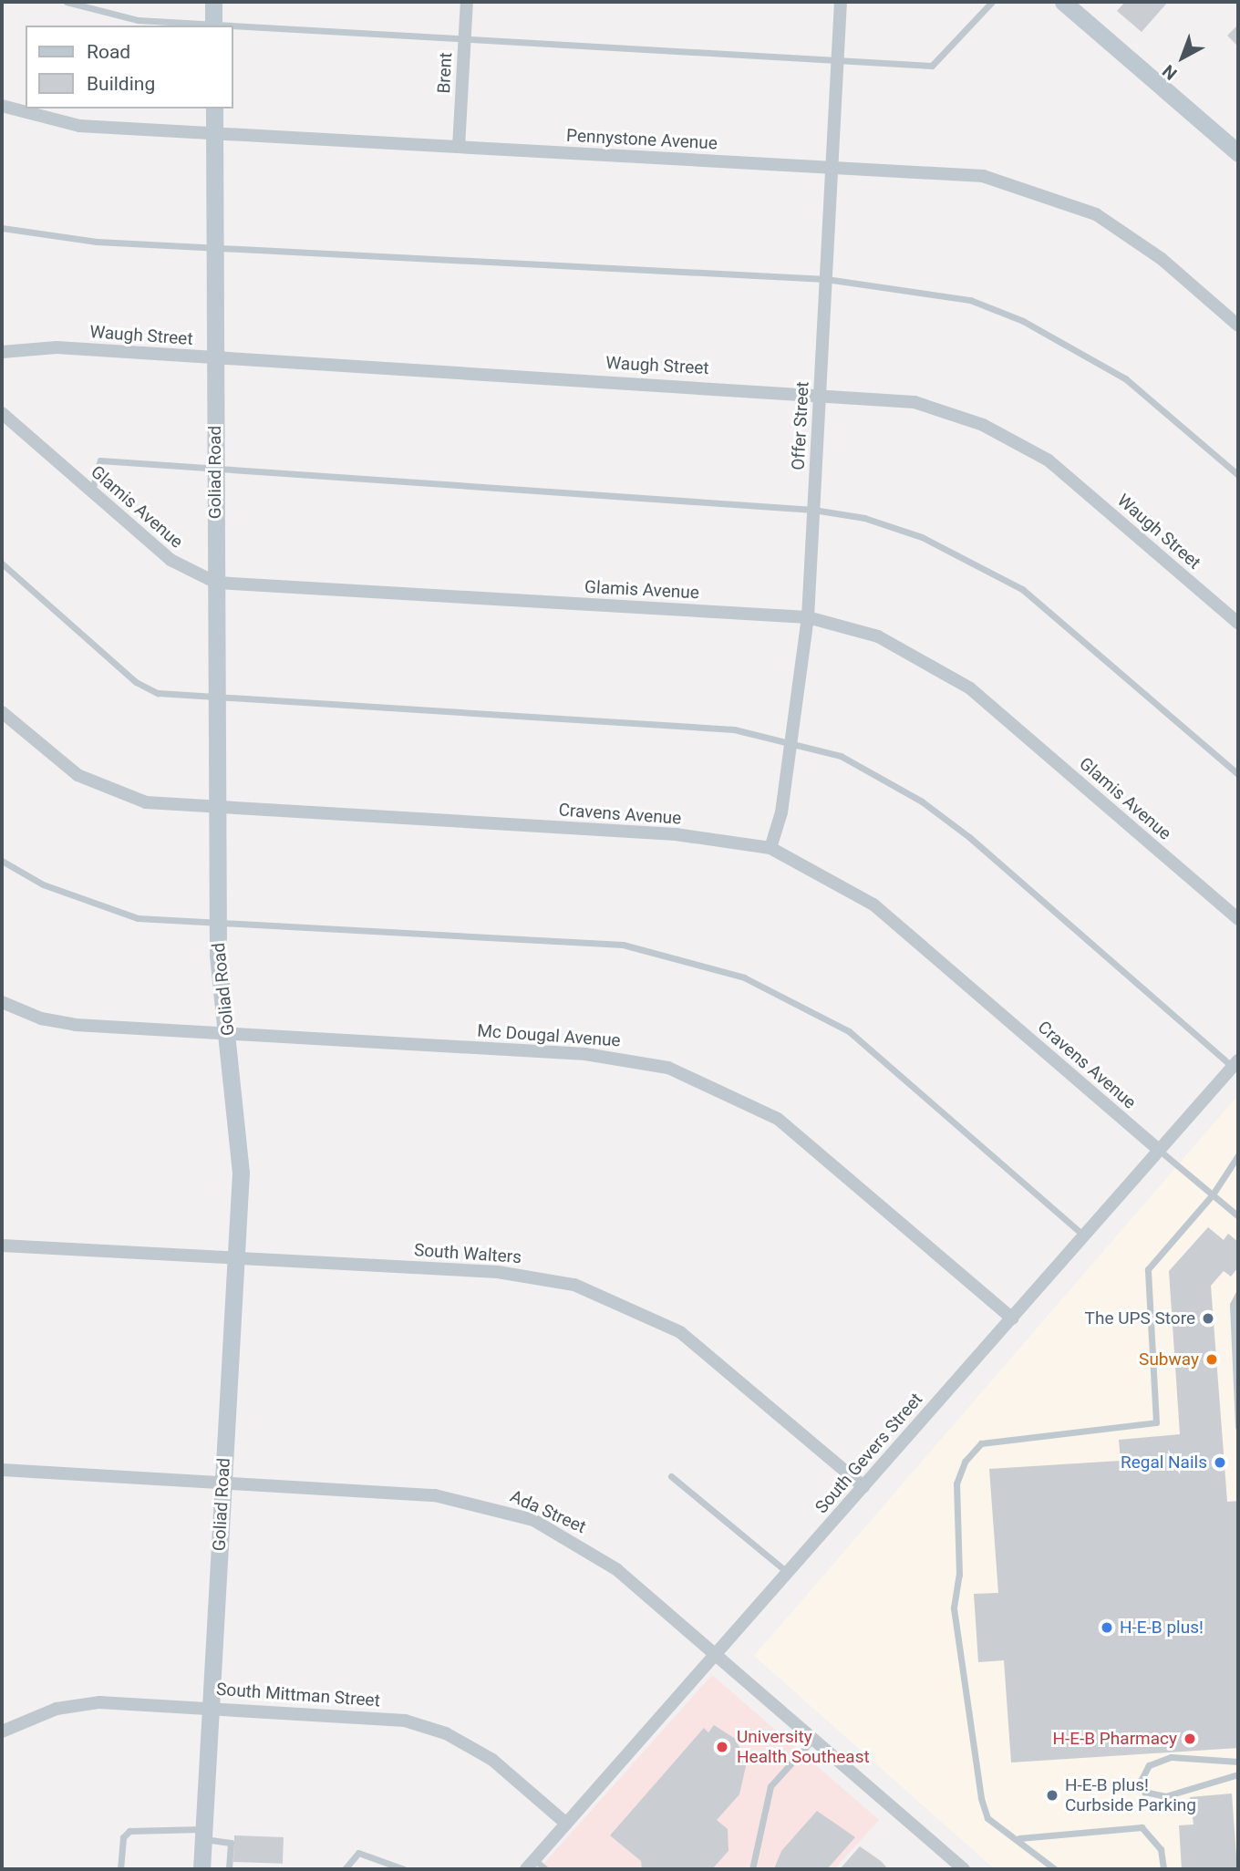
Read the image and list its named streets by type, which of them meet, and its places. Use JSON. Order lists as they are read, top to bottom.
{
  "streets": {
    "main road": ["Goliad Road"],
    "street": [
      "Brent",
      "Pennystone Avenue",
      "Waugh Street",
      "Offer Street",
      "Glamis Avenue",
      "Cravens Avenue",
      "Mc Dougal Avenue",
      "South Walters",
      "South Gevers Street",
      "Ada Street",
      "South Mittman Street"
    ]
  },
  "crossings": [
    ["Brent", "Pennystone Avenue"],
    ["Pennystone Avenue", "Offer Street"],
    ["Pennystone Avenue", "Goliad Road"],
    ["Waugh Street", "Offer Street"],
    ["Waugh Street", "Goliad Road"],
    ["Offer Street", "Glamis Avenue"],
    ["Offer Street", "Cravens Avenue"],
    ["Goliad Road", "Glamis Avenue"],
    ["Goliad Road", "Cravens Avenue"],
    ["Goliad Road", "Mc Dougal Avenue"],
    ["Goliad Road", "South Walters"],
    ["Goliad Road", "Ada Street"],
    ["Goliad Road", "South Mittman Street"],
    ["Cravens Avenue", "South Gevers Street"],
    ["Mc Dougal Avenue", "South Gevers Street"],
    ["South Walters", "South Gevers Street"],
    ["South Gevers Street", "Ada Street"],
    ["South Gevers Street", "South Mittman Street"]
  ],
  "places": [
    "The UPS Store",
    "Subway",
    "Regal Nails",
    "H-E-B plus!",
    "H-E-B Pharmacy",
    "University Health Southeast",
    "H-E-B plus! Curbside Parking"
  ],
  "legend": ["Road", "Building"],
  "north": "bottom left"
}
